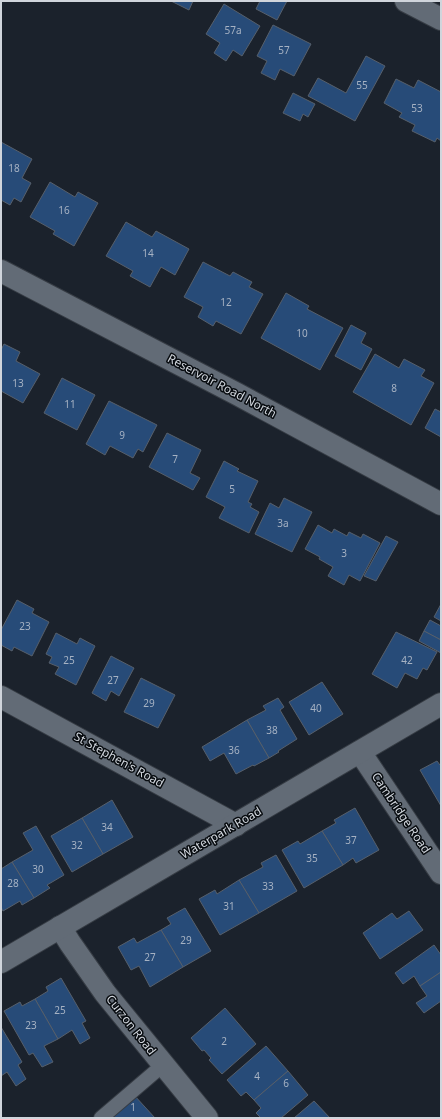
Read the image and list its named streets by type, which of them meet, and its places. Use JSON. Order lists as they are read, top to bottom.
{
  "streets": {
    "street": [
      "Reservoir Road North",
      "St Stephen's Road",
      "Cambridge Road",
      "Waterpark Road",
      "Curzon Road"
    ]
  },
  "crossings": [
    ["St Stephen's Road", "Waterpark Road"],
    ["Cambridge Road", "Waterpark Road"],
    ["Waterpark Road", "Curzon Road"]
  ],
  "house_numbers": [
    "57a",
    "57",
    "55",
    "53",
    "18",
    "16",
    "14",
    "12",
    "10",
    "13",
    "8",
    "11",
    "9",
    "7",
    "5",
    "3a",
    "3",
    "23",
    "25",
    "42",
    "27",
    "29",
    "40",
    "38",
    "36",
    "34",
    "37",
    "32",
    "35",
    "30",
    "28",
    "33",
    "31",
    "29",
    "27",
    "25",
    "23",
    "2",
    "4",
    "6",
    "1"
  ]
}
